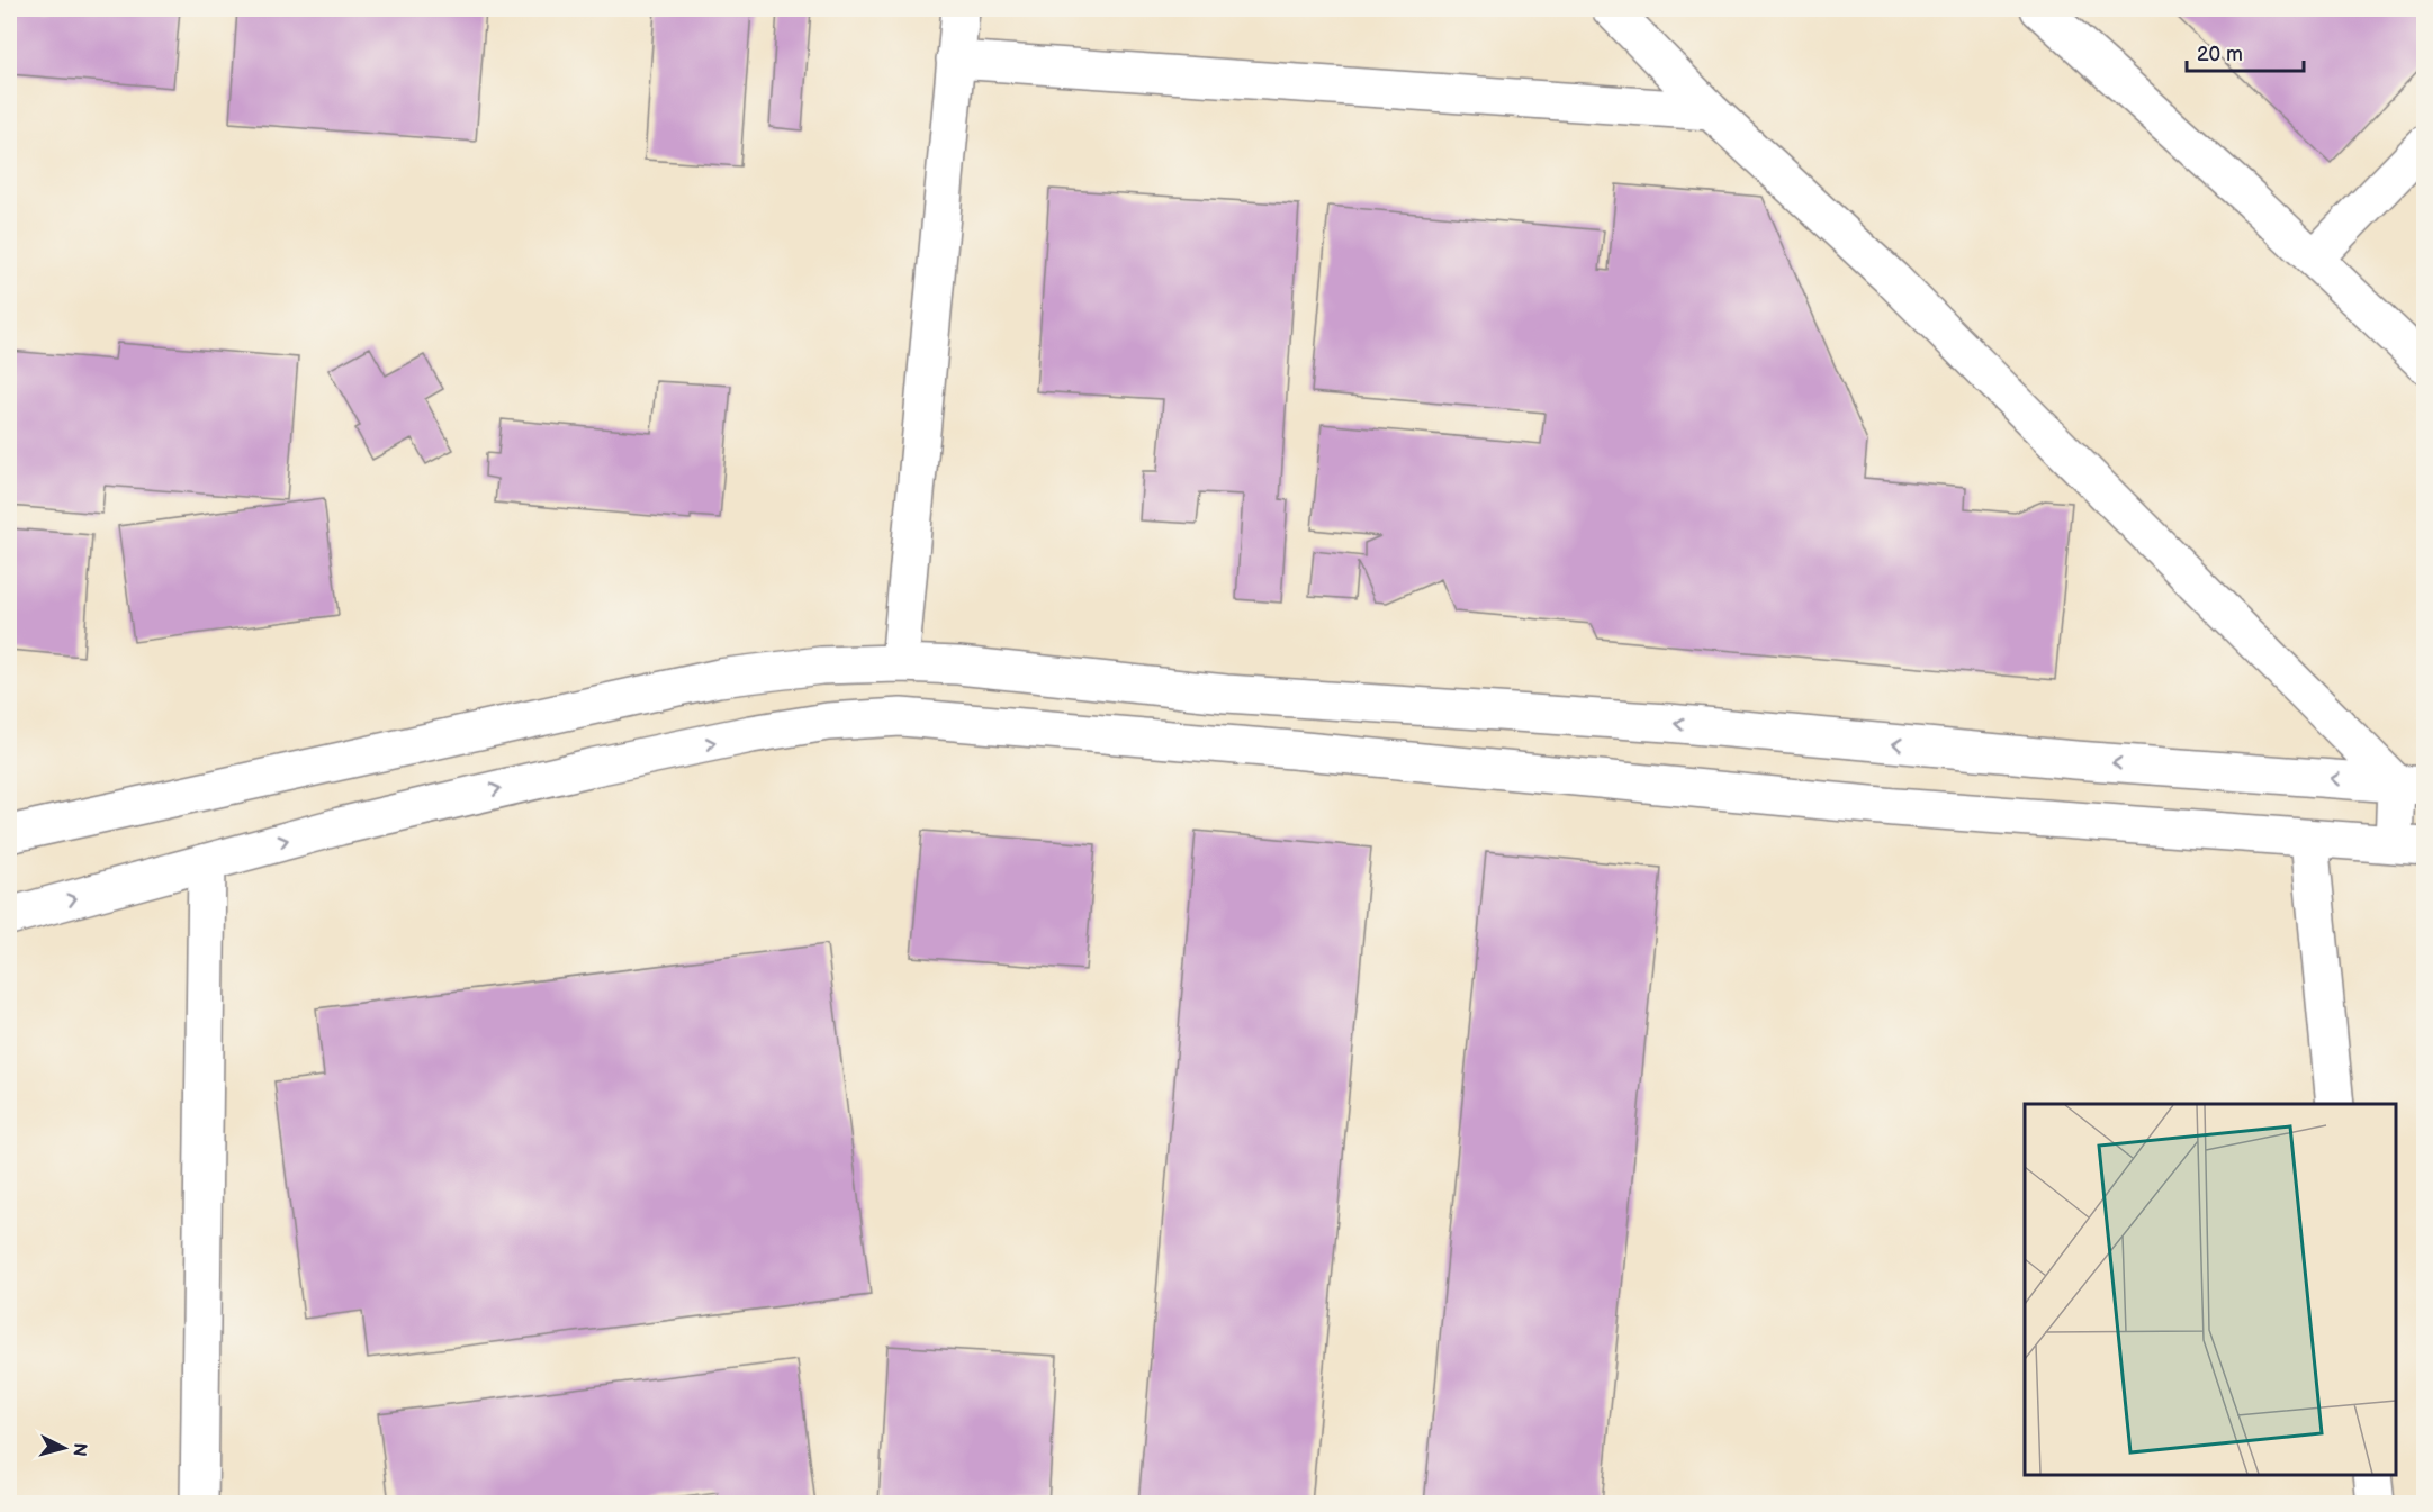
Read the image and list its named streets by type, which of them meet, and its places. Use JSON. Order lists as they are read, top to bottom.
{
  "scale_bar": "20 m",
  "north": "right"
}
